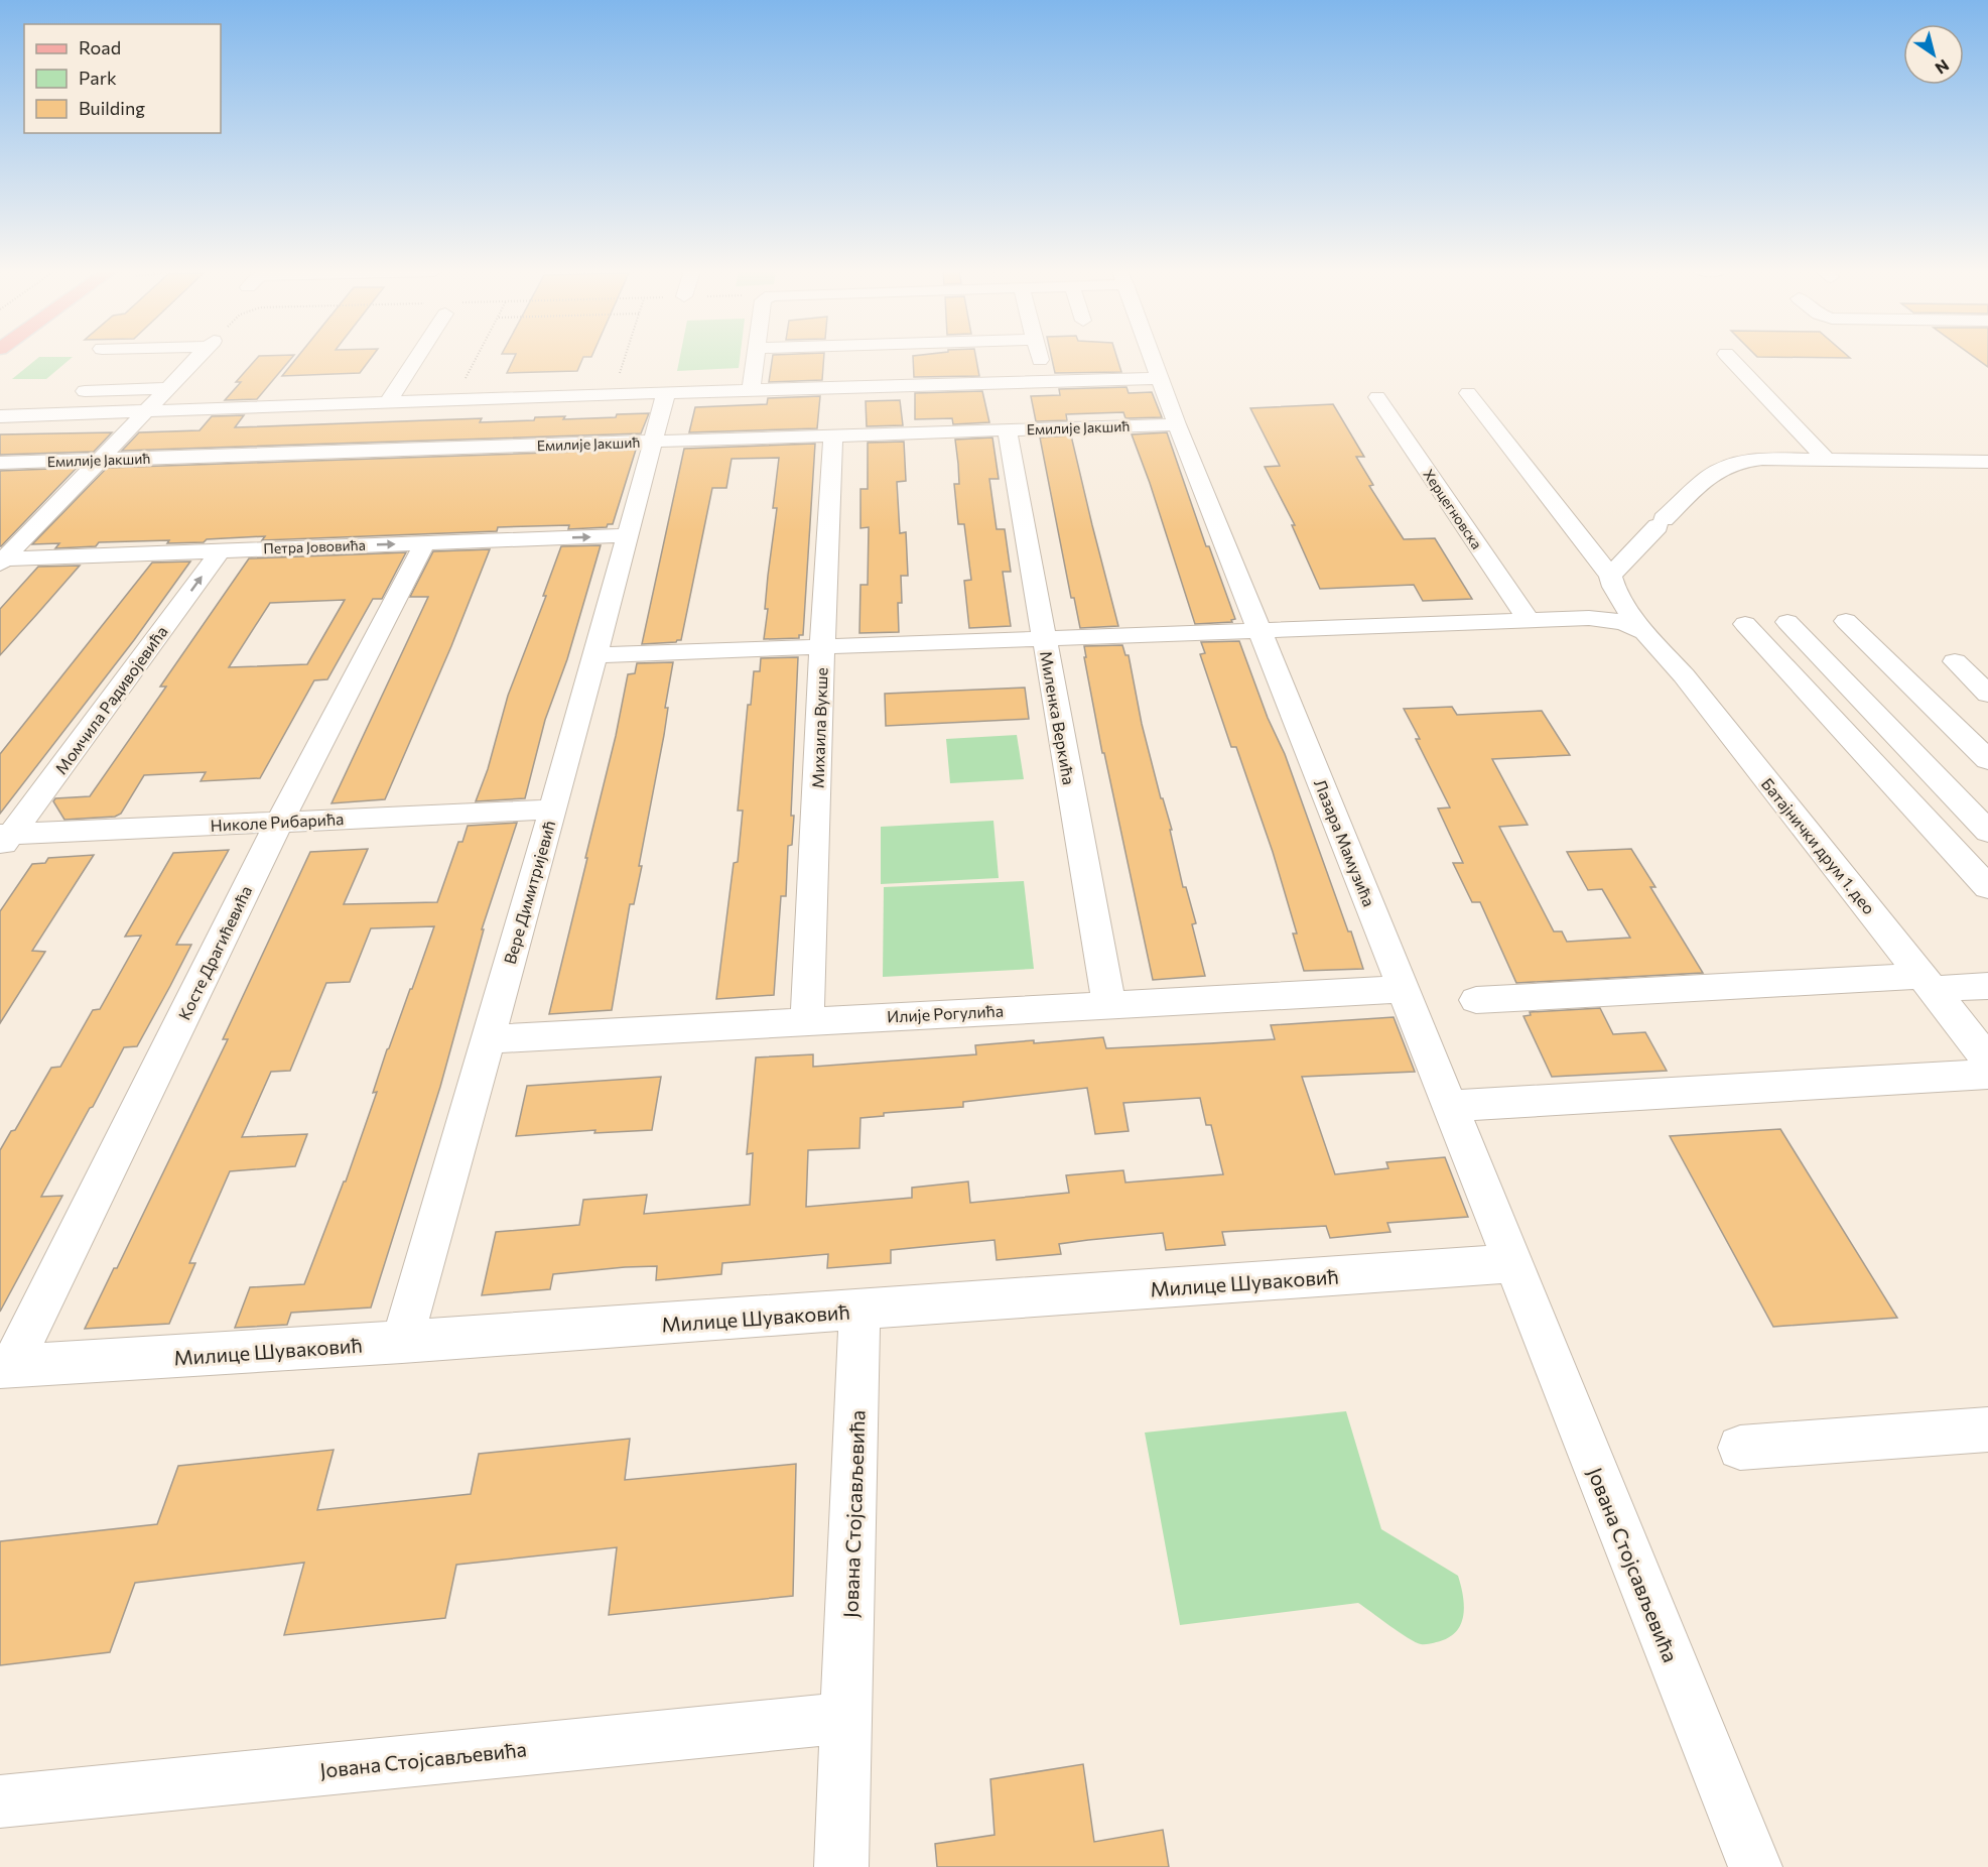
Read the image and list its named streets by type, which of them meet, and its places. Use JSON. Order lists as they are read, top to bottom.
{
  "streets": {
    "street": [
      "Емилије Јакшић",
      "Херцегновска",
      "Петра Јововића",
      "Момчила Радивојевића",
      "Миленка Веркића",
      "Михаила Вукше",
      "Николе Рибарића",
      "Лазара Мамузића",
      "Батајнички друм 1. део",
      "Вере Димитријевић",
      "Косте Драгићевића",
      "Илије Рогулића",
      "Милице Шуваковић",
      "Јована Стојсављевића"
    ]
  },
  "crossings": [
    ["Емилије Јакшић", "Миленка Веркића"],
    ["Емилије Јакшић", "Михаила Вукше"],
    ["Емилије Јакшић", "Лазара Мамузића"],
    ["Емилије Јакшић", "Вере Димитријевић"],
    ["Петра Јововића", "Момчила Радивојевића"],
    ["Петра Јововића", "Вере Димитријевић"],
    ["Петра Јововића", "Косте Драгићевића"],
    ["Момчила Радивојевића", "Николе Рибарића"],
    ["Миленка Веркића", "Илије Рогулића"],
    ["Михаила Вукше", "Илије Рогулића"],
    ["Николе Рибарића", "Вере Димитријевић"],
    ["Николе Рибарића", "Косте Драгићевића"],
    ["Лазара Мамузића", "Илије Рогулића"],
    ["Лазара Мамузића", "Милице Шуваковић"],
    ["Лазара Мамузића", "Јована Стојсављевића"],
    ["Вере Димитријевић", "Илије Рогулића"],
    ["Вере Димитријевић", "Милице Шуваковић"],
    ["Косте Драгићевића", "Милице Шуваковић"],
    ["Милице Шуваковић", "Јована Стојсављевића"]
  ],
  "legend": ["Road", "Park", "Building"],
  "north": "bottom right"
}
